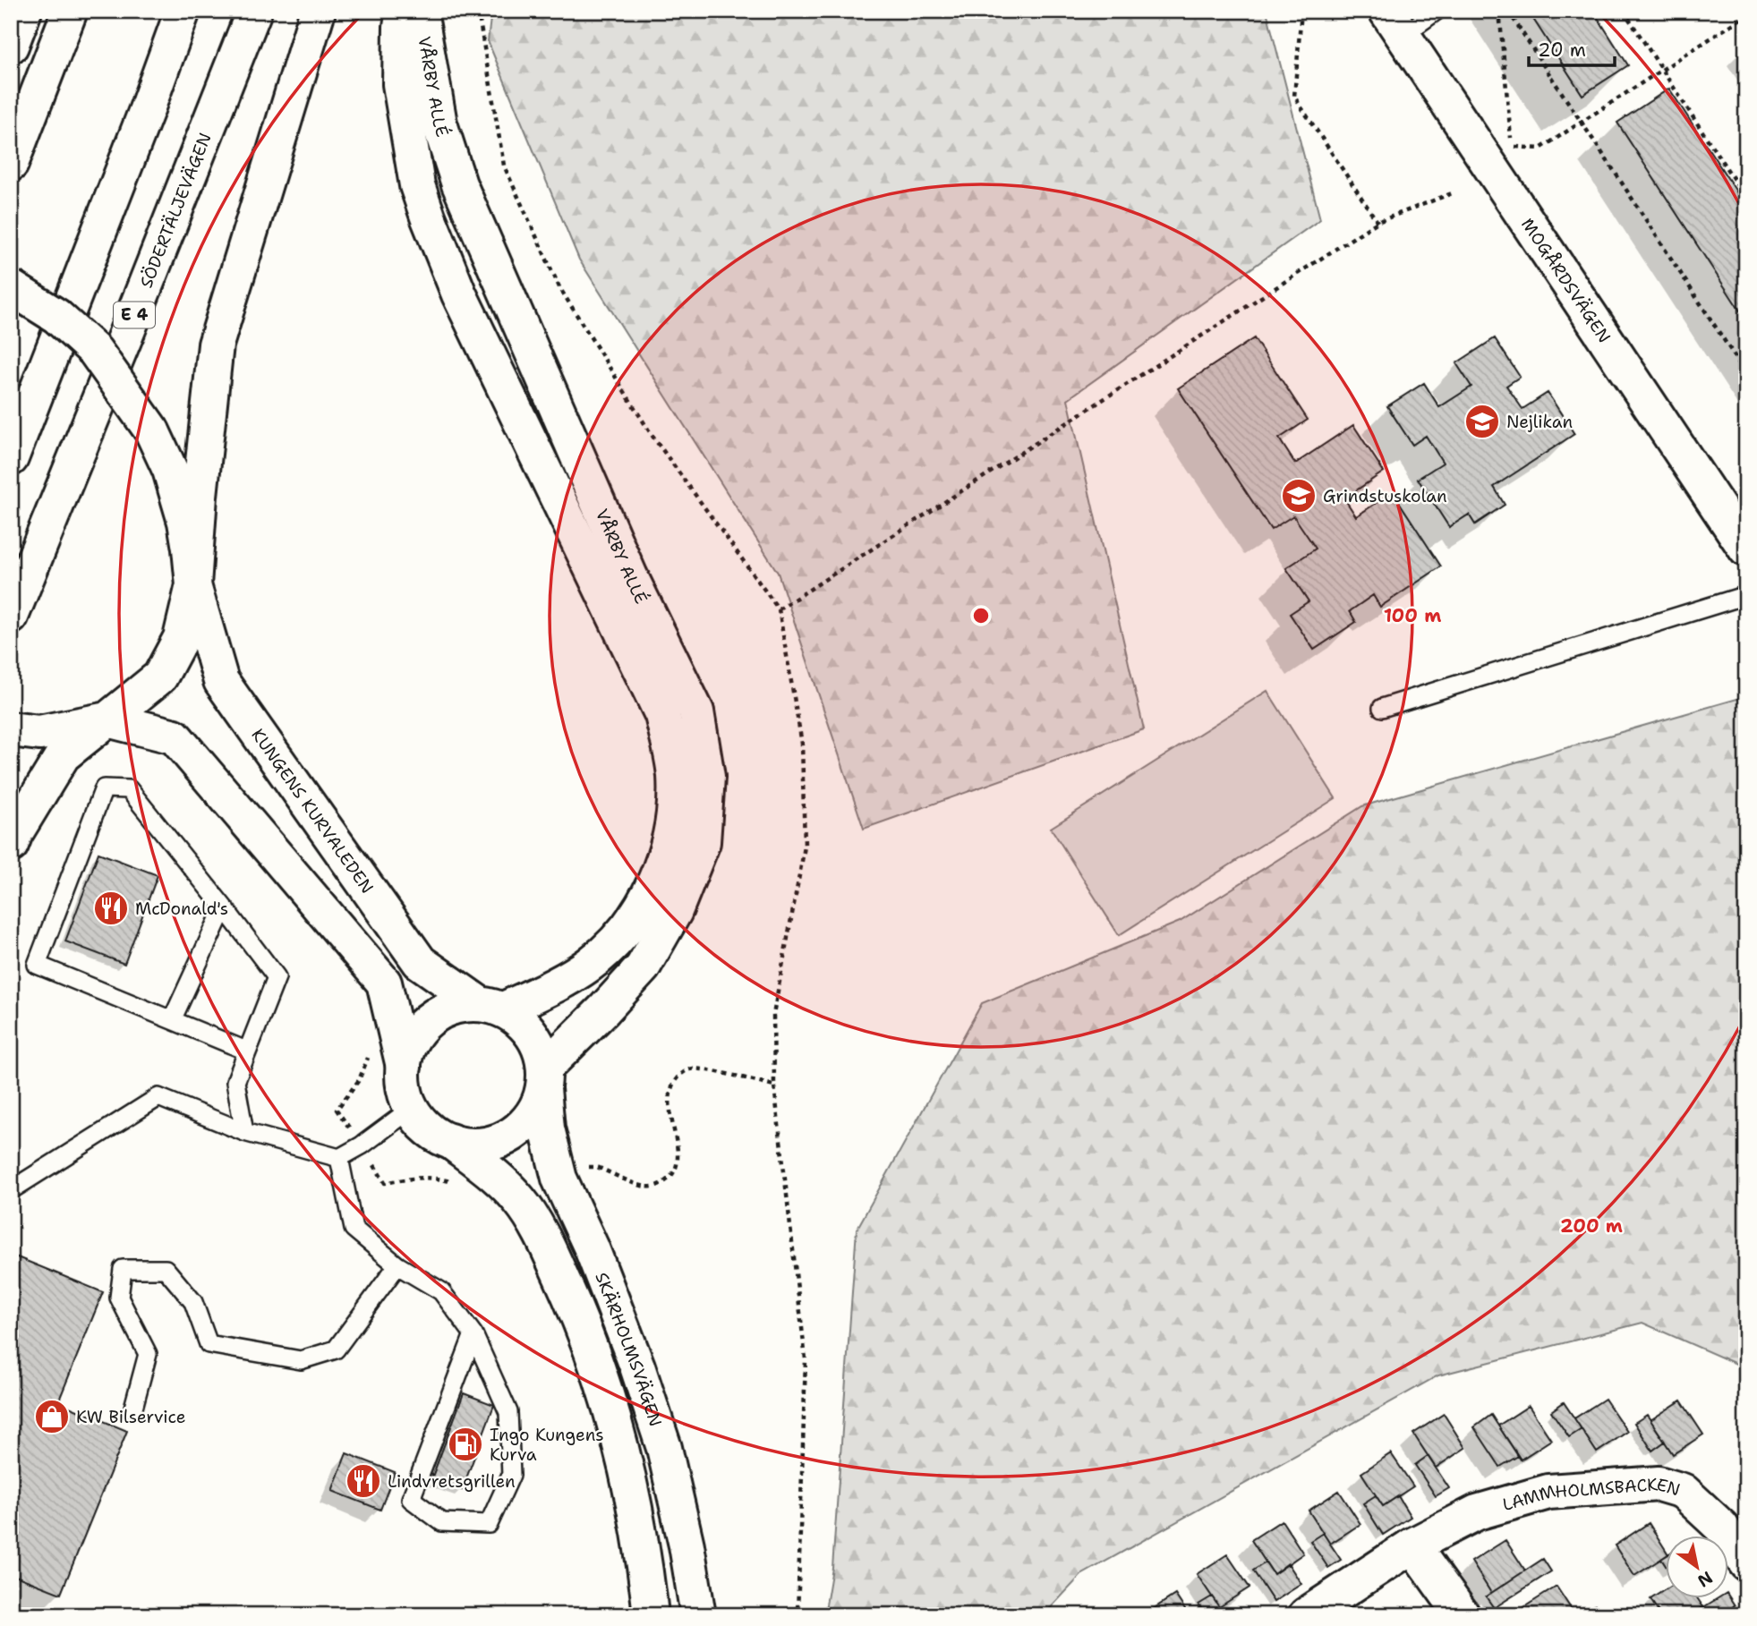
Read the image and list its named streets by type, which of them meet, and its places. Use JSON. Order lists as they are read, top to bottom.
{
  "streets": {
    "main road": [
      "VÅRBY ALLÉ",
      "SÖDERTÄLJEVÄGEN",
      "MOGÅRDSVÄGEN",
      "E 4",
      "KUNGENS KURVALEDEN",
      "SKÄRHOLMSVÄGEN",
      "LAMMHOLMSBACKEN"
    ]
  },
  "crossings": [
    ["VÅRBY ALLÉ", "KUNGENS KURVALEDEN"],
    ["VÅRBY ALLÉ", "SKÄRHOLMSVÄGEN"],
    ["KUNGENS KURVALEDEN", "SKÄRHOLMSVÄGEN"]
  ],
  "places": {
    "school or university": ["Nejlikan", "Grindstuskolan"],
    "restaurant": ["McDonald's", "Lindvretsgrillen"],
    "shop": ["KW Bilservice"],
    "fuel station": ["Ingo Kungens Kurva"]
  },
  "scale_bar": "20 m",
  "north": "bottom right",
  "rings": ["100 m", "200 m"]
}
